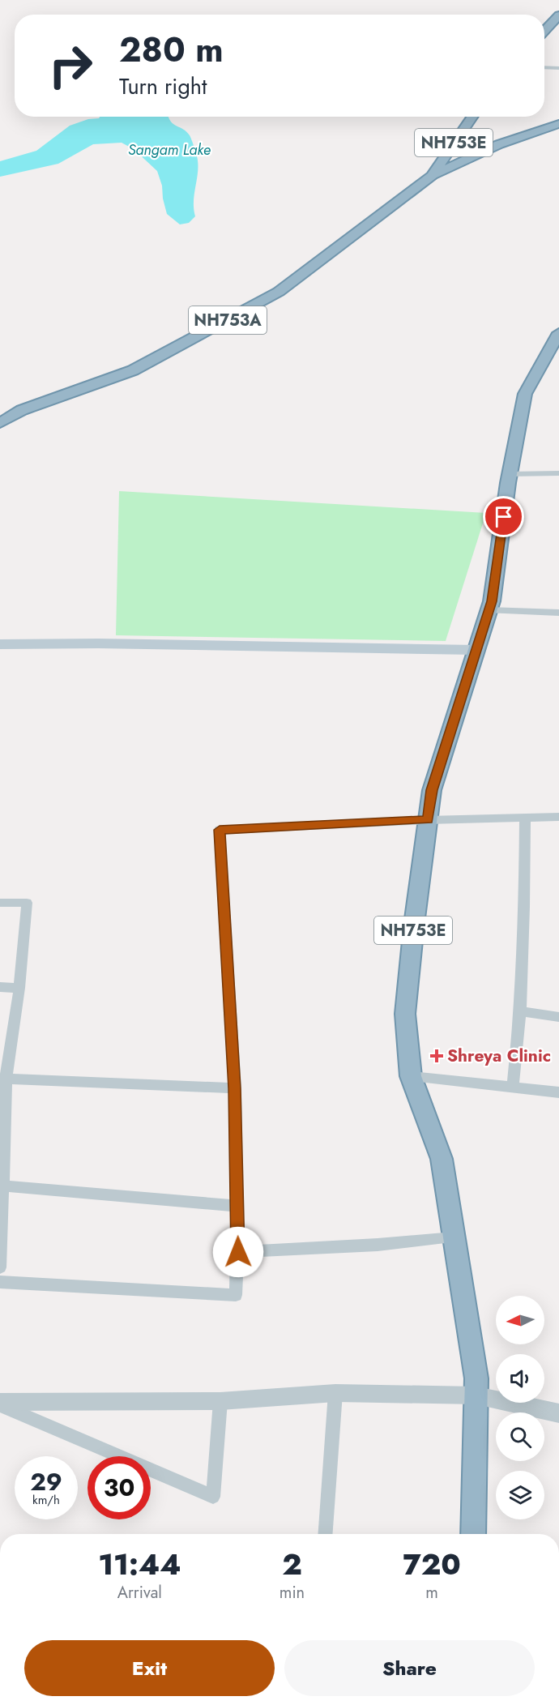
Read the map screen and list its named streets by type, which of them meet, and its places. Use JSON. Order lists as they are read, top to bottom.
{
  "streets": {
    "highway": ["NH753E", "NH753A"]
  },
  "crossings": [
    ["NH753E", "NH753A"]
  ],
  "water": ["Sangam Lake"],
  "places": {
    "health": ["Shreya Clinic"]
  },
  "north": "left",
  "page": {
    "turn": ["280 m", "Turn right"],
    "speed": "29 km/h",
    "limit": "30",
    "eta": [
      "11:44",
      "Arrival",
      "2",
      "min",
      "720",
      "m"
    ],
    "buttons": ["Exit", "Share"]
  }
}
